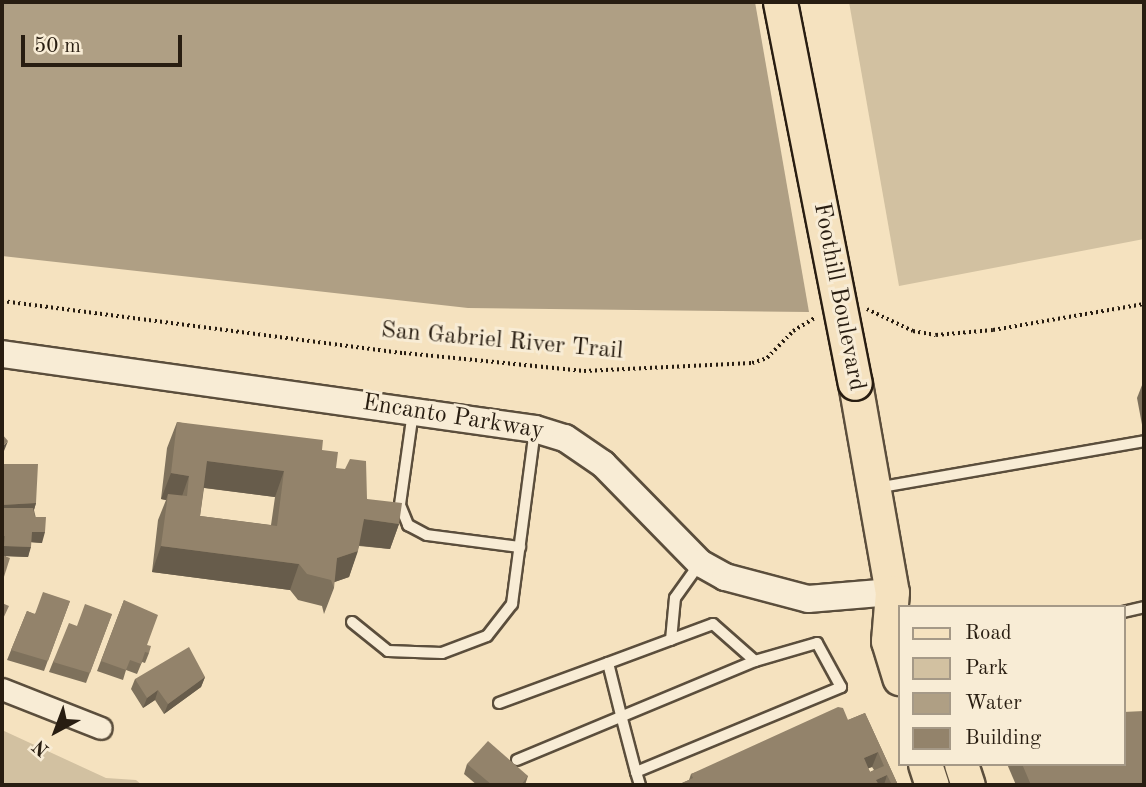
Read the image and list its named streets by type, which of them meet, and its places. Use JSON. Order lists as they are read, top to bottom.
{
  "streets": {
    "main road": ["Foothill Boulevard"],
    "street": ["Encanto Parkway"],
    "path": ["San Gabriel River Trail"]
  },
  "crossings": [
    ["Foothill Boulevard", "Encanto Parkway"]
  ],
  "legend": [
    "Road",
    "Park",
    "Water",
    "Building"
  ],
  "scale_bar": "50 m",
  "north": "bottom left"
}
